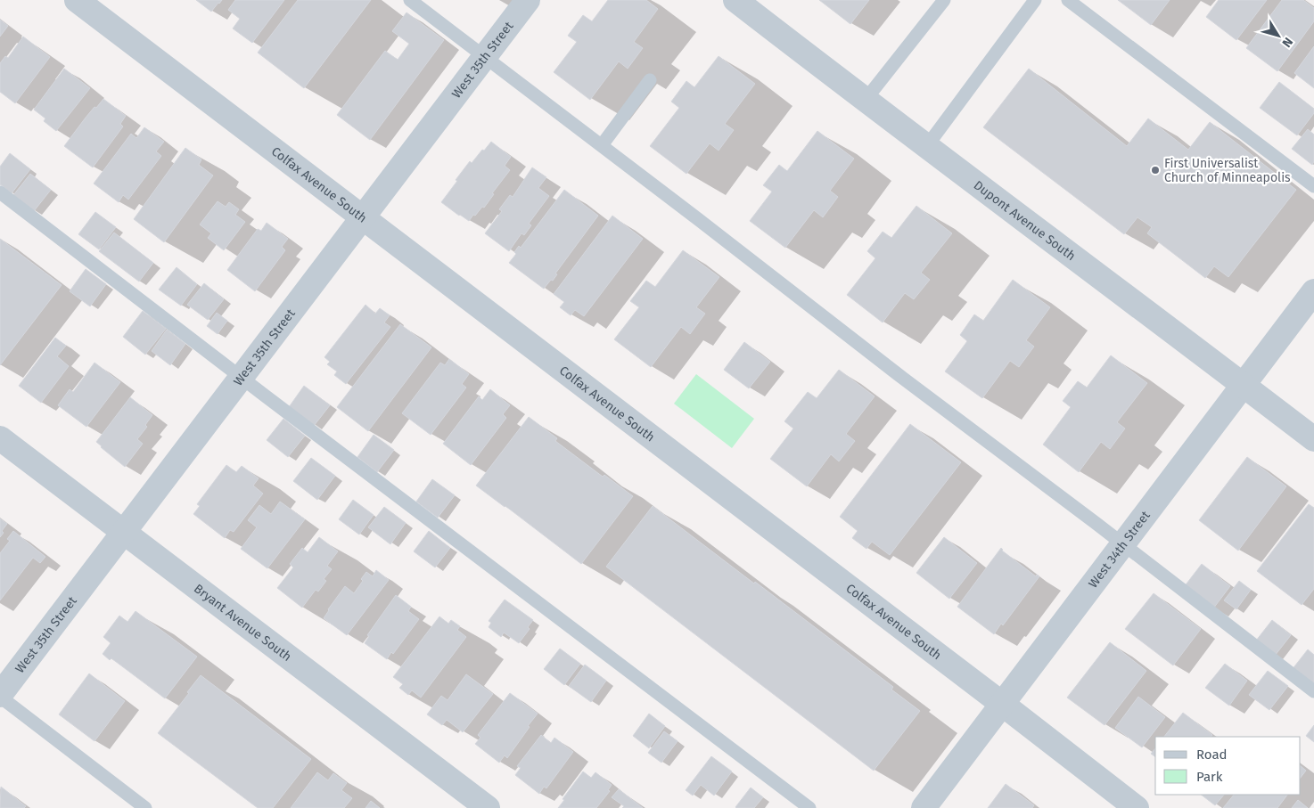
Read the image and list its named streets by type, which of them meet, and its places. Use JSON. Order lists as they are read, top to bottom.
{
  "streets": {
    "street": [
      "West 35th Street",
      "Colfax Avenue South",
      "Dupont Avenue South",
      "West 34th Street",
      "Bryant Avenue South"
    ]
  },
  "crossings": [
    ["West 35th Street", "Colfax Avenue South"],
    ["West 35th Street", "Bryant Avenue South"],
    ["Colfax Avenue South", "West 34th Street"],
    ["Dupont Avenue South", "West 34th Street"]
  ],
  "places": ["First Universalist Church of Minneapolis"],
  "legend": ["Road", "Park"],
  "north": "bottom right"
}
